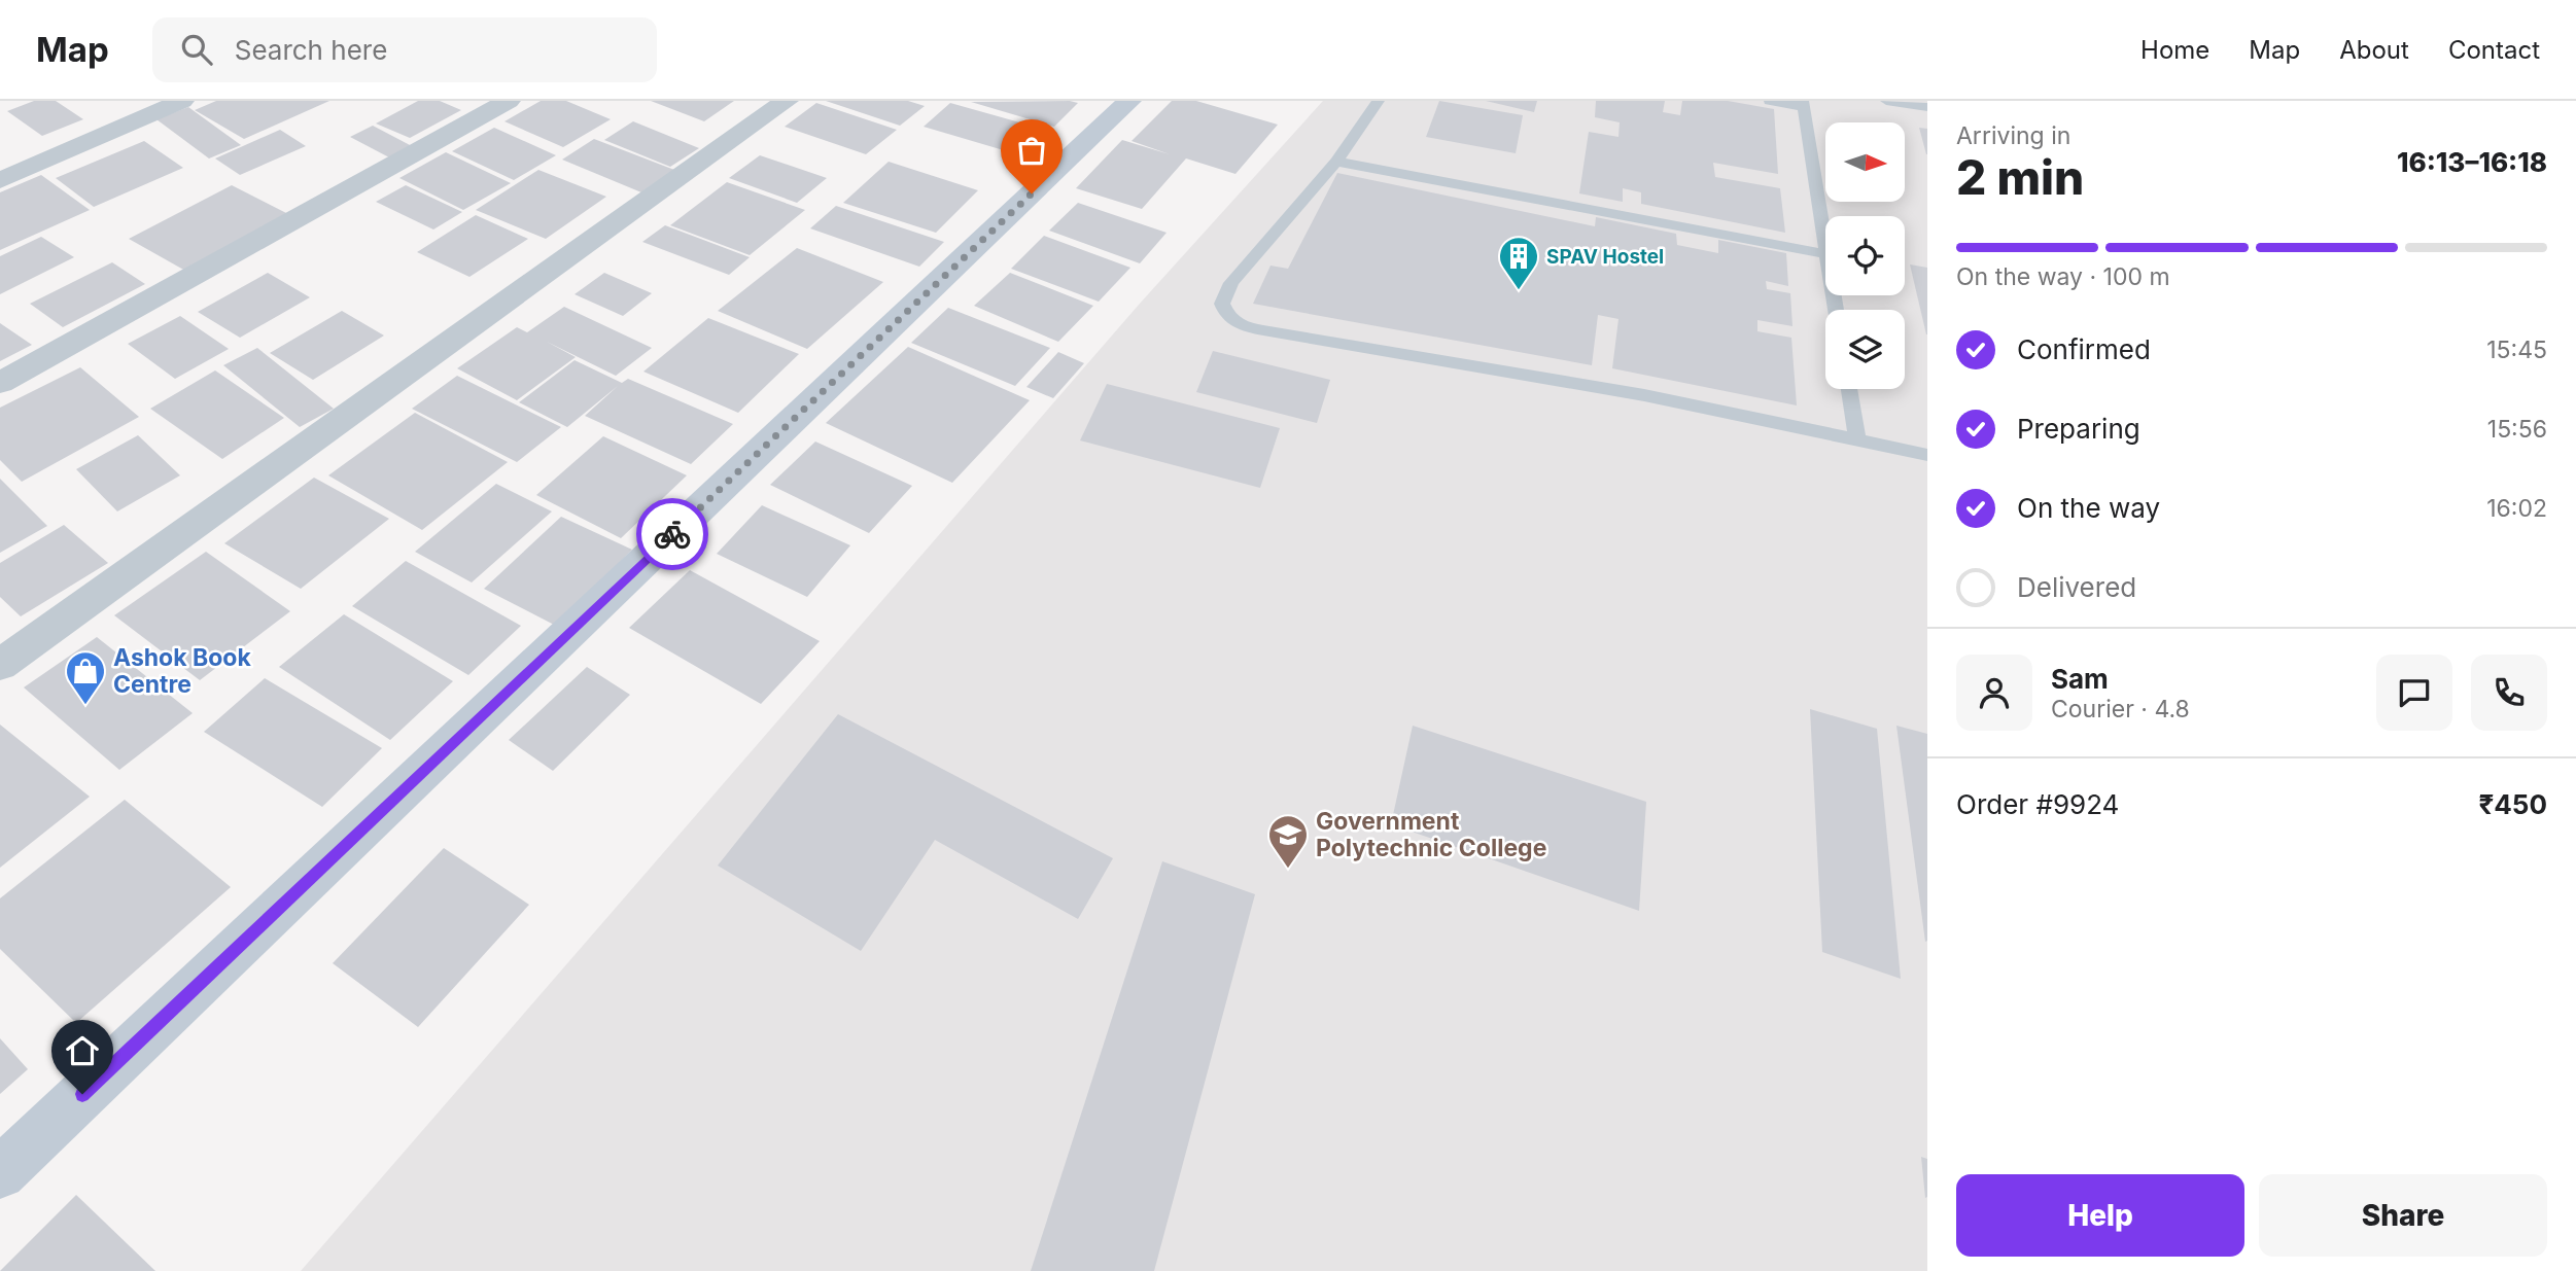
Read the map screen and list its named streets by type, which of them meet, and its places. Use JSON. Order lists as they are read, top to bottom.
{
  "places": {
    "building": ["SPAV Hostel"],
    "shop": ["Ashok Book Centre"],
    "school or university": ["Government Polytechnic College"]
  },
  "north": "right",
  "page": {
    "header": "Map",
    "search": "Search here",
    "nav": [
      "Home",
      "Map",
      "About",
      "Contact"
    ],
    "heading": ["2 min", "Arriving in", "16:13–16:18"],
    "panel": [
      "Sam",
      "Courier · 4.8",
      "Order #9924",
      "₹450"
    ],
    "bar": "On the way · 100 m",
    "list": [
      ["Confirmed", "15:45"],
      ["Preparing", "15:56"],
      ["On the way", "16:02"],
      "Delivered"
    ],
    "buttons": ["Help", "Share"]
  }
}
